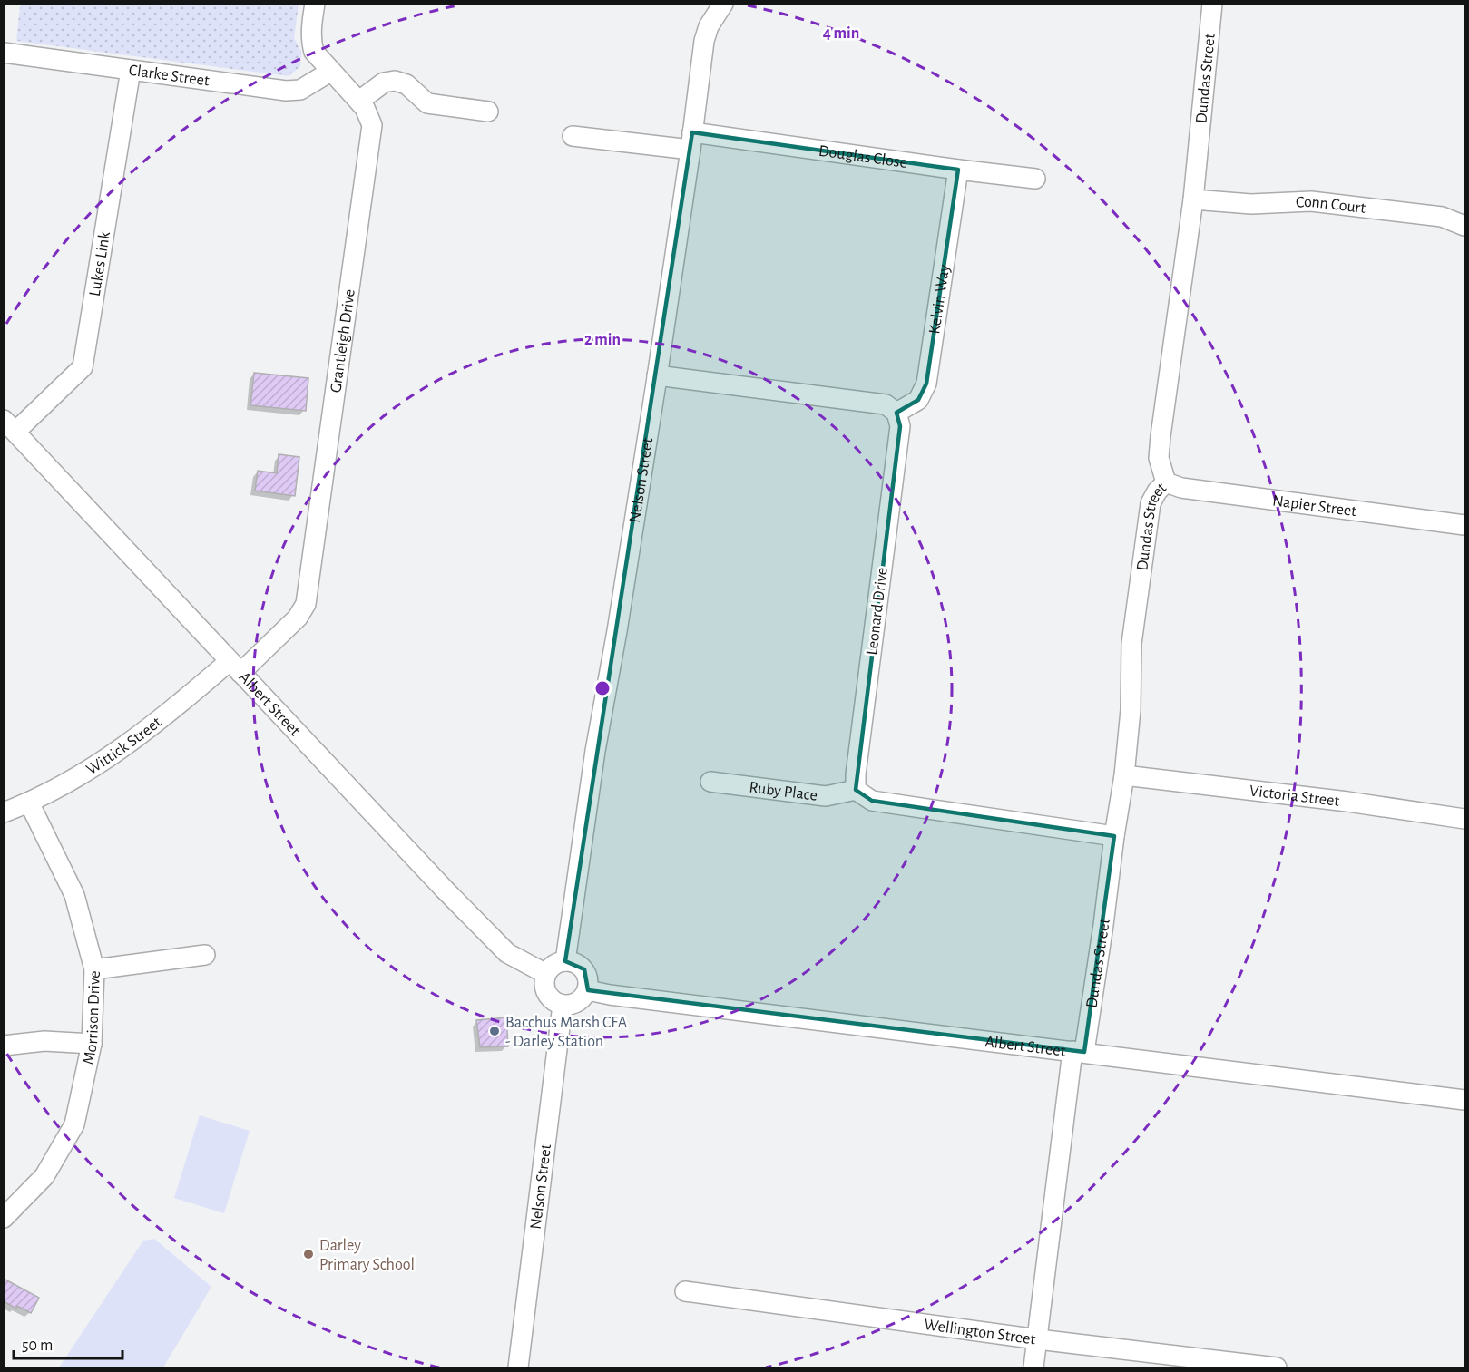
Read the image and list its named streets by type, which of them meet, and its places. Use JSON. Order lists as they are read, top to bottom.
{
  "streets": {
    "street": [
      "Clarke Street",
      "Dundas Street",
      "Douglas Close",
      "Conn Court",
      "Lukes Link",
      "Kelvin Way",
      "Grantleigh Drive",
      "Nelson Street",
      "Napier Street",
      "Leonard Drive",
      "Albert Street",
      "Wittick Street",
      "Ruby Place",
      "Victoria Street",
      "Morrison Drive",
      "Wellington Street"
    ]
  },
  "crossings": [
    ["Clarke Street", "Lukes Link"],
    ["Clarke Street", "Grantleigh Drive"],
    ["Dundas Street", "Conn Court"],
    ["Dundas Street", "Napier Street"],
    ["Dundas Street", "Albert Street"],
    ["Dundas Street", "Victoria Street"],
    ["Dundas Street", "Wellington Street"],
    ["Douglas Close", "Kelvin Way"],
    ["Douglas Close", "Nelson Street"],
    ["Lukes Link", "Albert Street"],
    ["Kelvin Way", "Leonard Drive"],
    ["Grantleigh Drive", "Albert Street"],
    ["Grantleigh Drive", "Wittick Street"],
    ["Nelson Street", "Albert Street"],
    ["Leonard Drive", "Ruby Place"],
    ["Albert Street", "Wittick Street"],
    ["Wittick Street", "Morrison Drive"]
  ],
  "places": ["Bacchus Marsh CFA - Darley Station", "Darley Primary School"],
  "scale_bar": "50 m",
  "rings": ["4 min", "2 min"]
}
